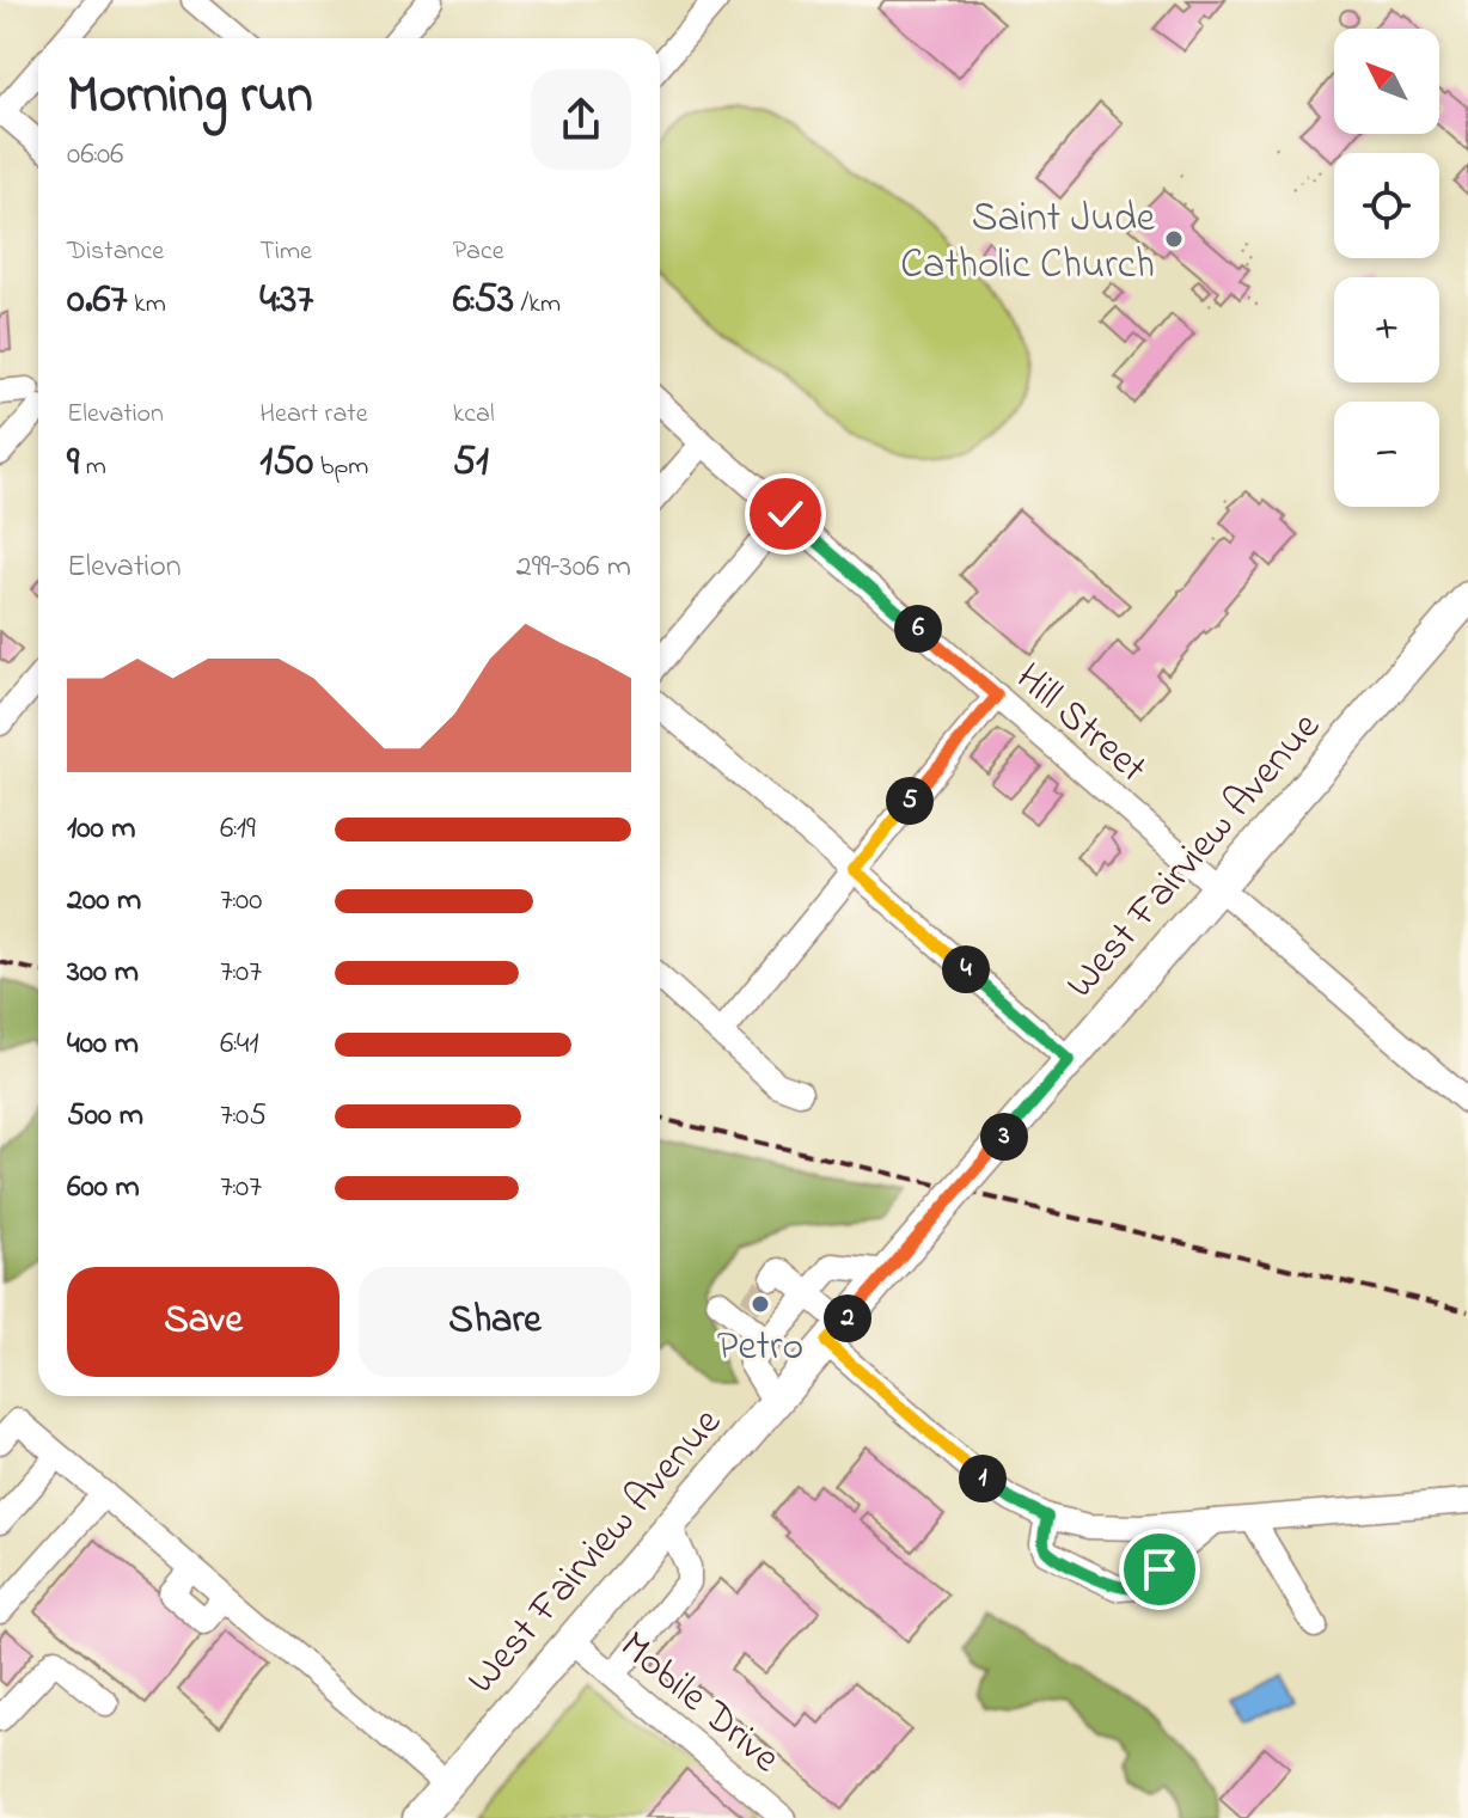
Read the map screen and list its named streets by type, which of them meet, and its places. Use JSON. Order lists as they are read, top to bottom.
{
  "streets": {
    "main road": ["West Fairview Avenue"],
    "street": ["Hill Street", "Mobile Drive"]
  },
  "crossings": [
    ["Hill Street", "West Fairview Avenue"],
    ["West Fairview Avenue", "Mobile Drive"]
  ],
  "places": ["Saint Jude Catholic Church", "Petro"],
  "north": "top left",
  "page": {
    "map_buttons": ["+", "−"],
    "heading": ["Morning run", "06:06"],
    "stats": [
      ["Distance", "0.67 km"],
      ["Time", "4:37"],
      ["Pace", "6:53 /km"],
      ["Elevation", "9 m"],
      ["Heart rate", "150 bpm"],
      ["kcal", "51"]
    ],
    "chart": ["Elevation", "299–306 m"],
    "pins": [
      "6",
      "5",
      "4",
      "3",
      "2",
      "1"
    ],
    "list": [
      {
        "name": "100 m",
        "note": "6:19"
      },
      {
        "name": "200 m",
        "note": "7:00"
      },
      {
        "name": "300 m",
        "note": "7:07"
      },
      {
        "name": "400 m",
        "note": "6:41"
      },
      {
        "name": "500 m",
        "note": "7:05"
      },
      {
        "name": "600 m",
        "note": "7:07"
      }
    ],
    "buttons": ["Save", "Share"]
  }
}
